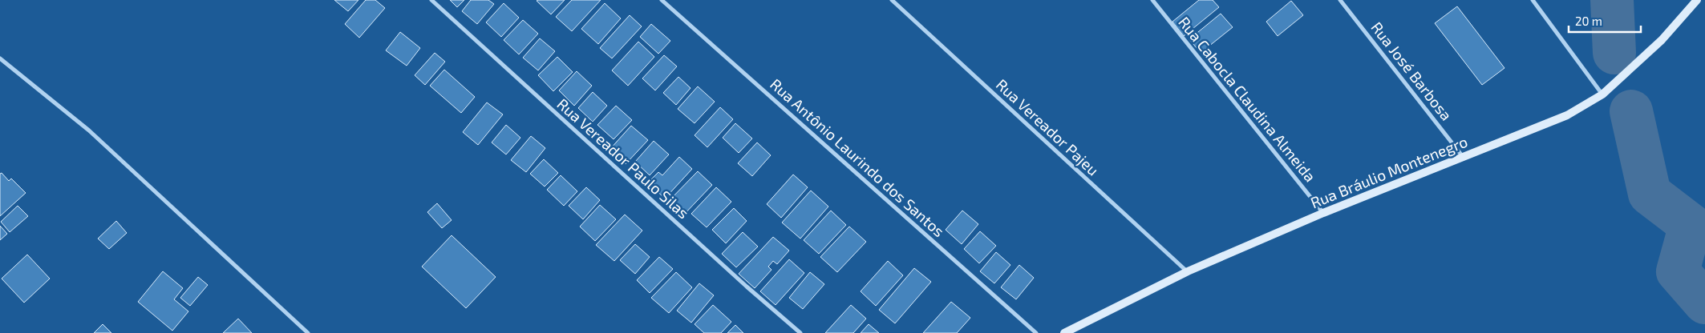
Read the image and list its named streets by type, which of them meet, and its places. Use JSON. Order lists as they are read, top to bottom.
{
  "streets": {
    "street": [
      "Rua José Barbosa",
      "Rua Cabocla Claudina Almeida",
      "Rua Vereador Pajeu",
      "Rua Antônio Laurindo dos Santos",
      "Rua Vereador Paulo Silas",
      "Rua Bráulio Montenegro"
    ]
  },
  "crossings": [
    ["Rua José Barbosa", "Rua Bráulio Montenegro"],
    ["Rua Cabocla Claudina Almeida", "Rua Bráulio Montenegro"],
    ["Rua Vereador Pajeu", "Rua Bráulio Montenegro"]
  ],
  "scale_bar": "20 m"
}
